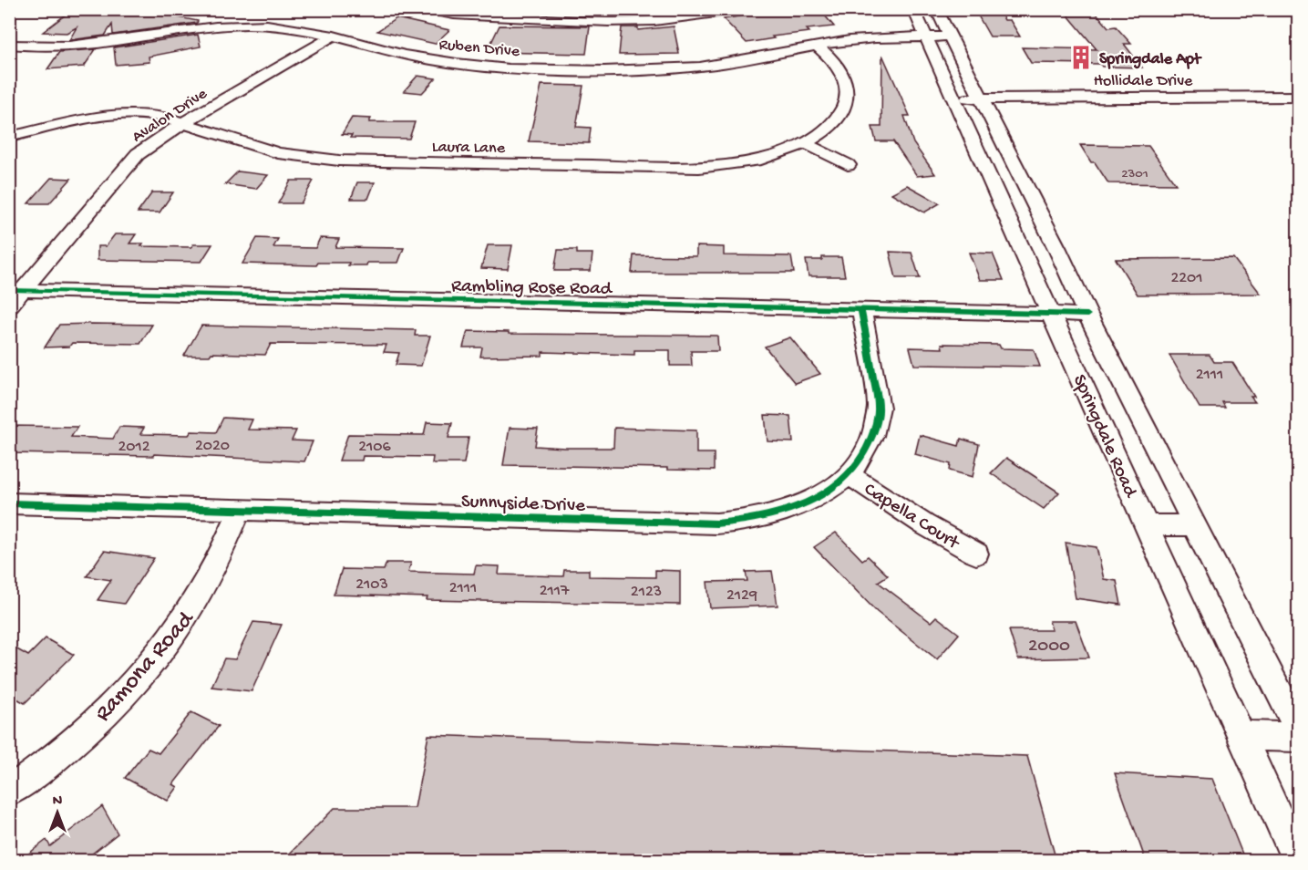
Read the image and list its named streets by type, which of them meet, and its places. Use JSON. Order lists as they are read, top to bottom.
{
  "streets": {
    "street": [
      "Ruben Drive",
      "Hollidale Drive",
      "Avalon Drive",
      "Laura Lane",
      "Rambling Rose Road",
      "Springdale Road",
      "Sunnyside Drive",
      "Capella Court",
      "Ramona Road"
    ]
  },
  "crossings": [
    ["Ruben Drive", "Avalon Drive"],
    ["Ruben Drive", "Laura Lane"],
    ["Ruben Drive", "Springdale Road"],
    ["Hollidale Drive", "Springdale Road"],
    ["Avalon Drive", "Laura Lane"],
    ["Avalon Drive", "Rambling Rose Road"],
    ["Rambling Rose Road", "Springdale Road"],
    ["Rambling Rose Road", "Sunnyside Drive"],
    ["Sunnyside Drive", "Capella Court"],
    ["Sunnyside Drive", "Ramona Road"]
  ],
  "places": {
    "building": ["Springdale Apt"]
  },
  "house_numbers": [
    "2301",
    "2201",
    "2111",
    "2020",
    "2012",
    "2106",
    "2103",
    "2111",
    "2117",
    "2123",
    "2129",
    "2000"
  ],
  "north": "top"
}
